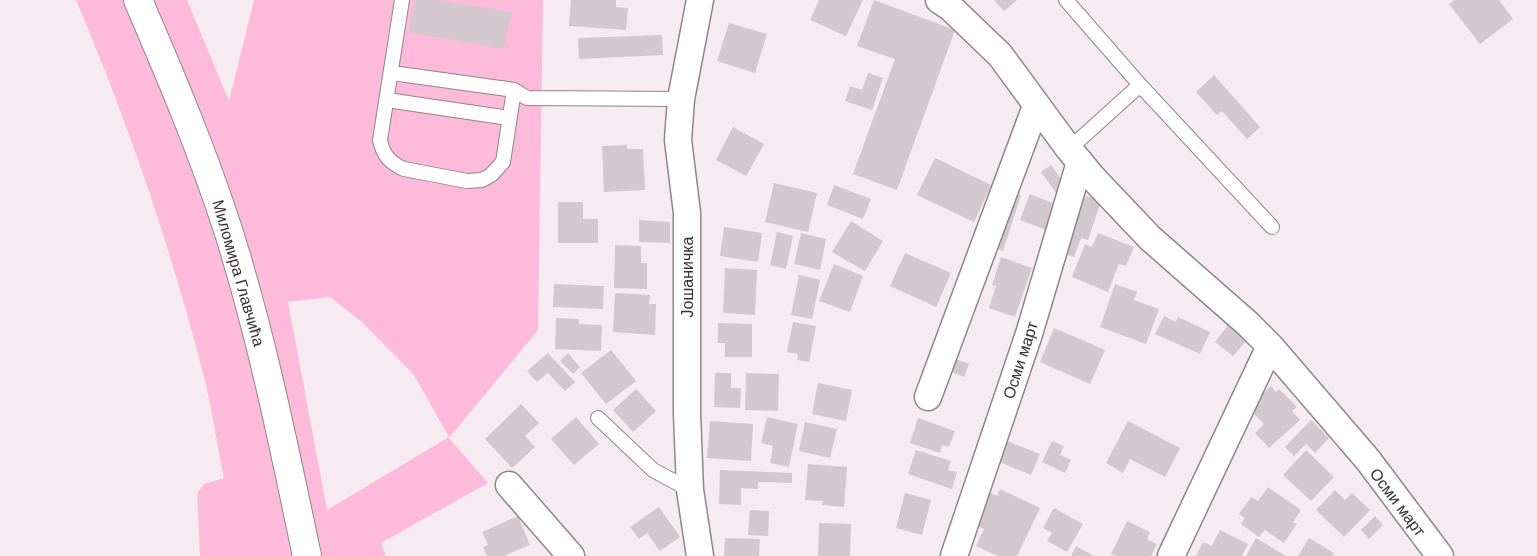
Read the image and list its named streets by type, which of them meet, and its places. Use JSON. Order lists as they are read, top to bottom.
{
  "streets": {
    "street": ["Миломира Главчића", "Јошаничка", "Осми март"]
  }
}
